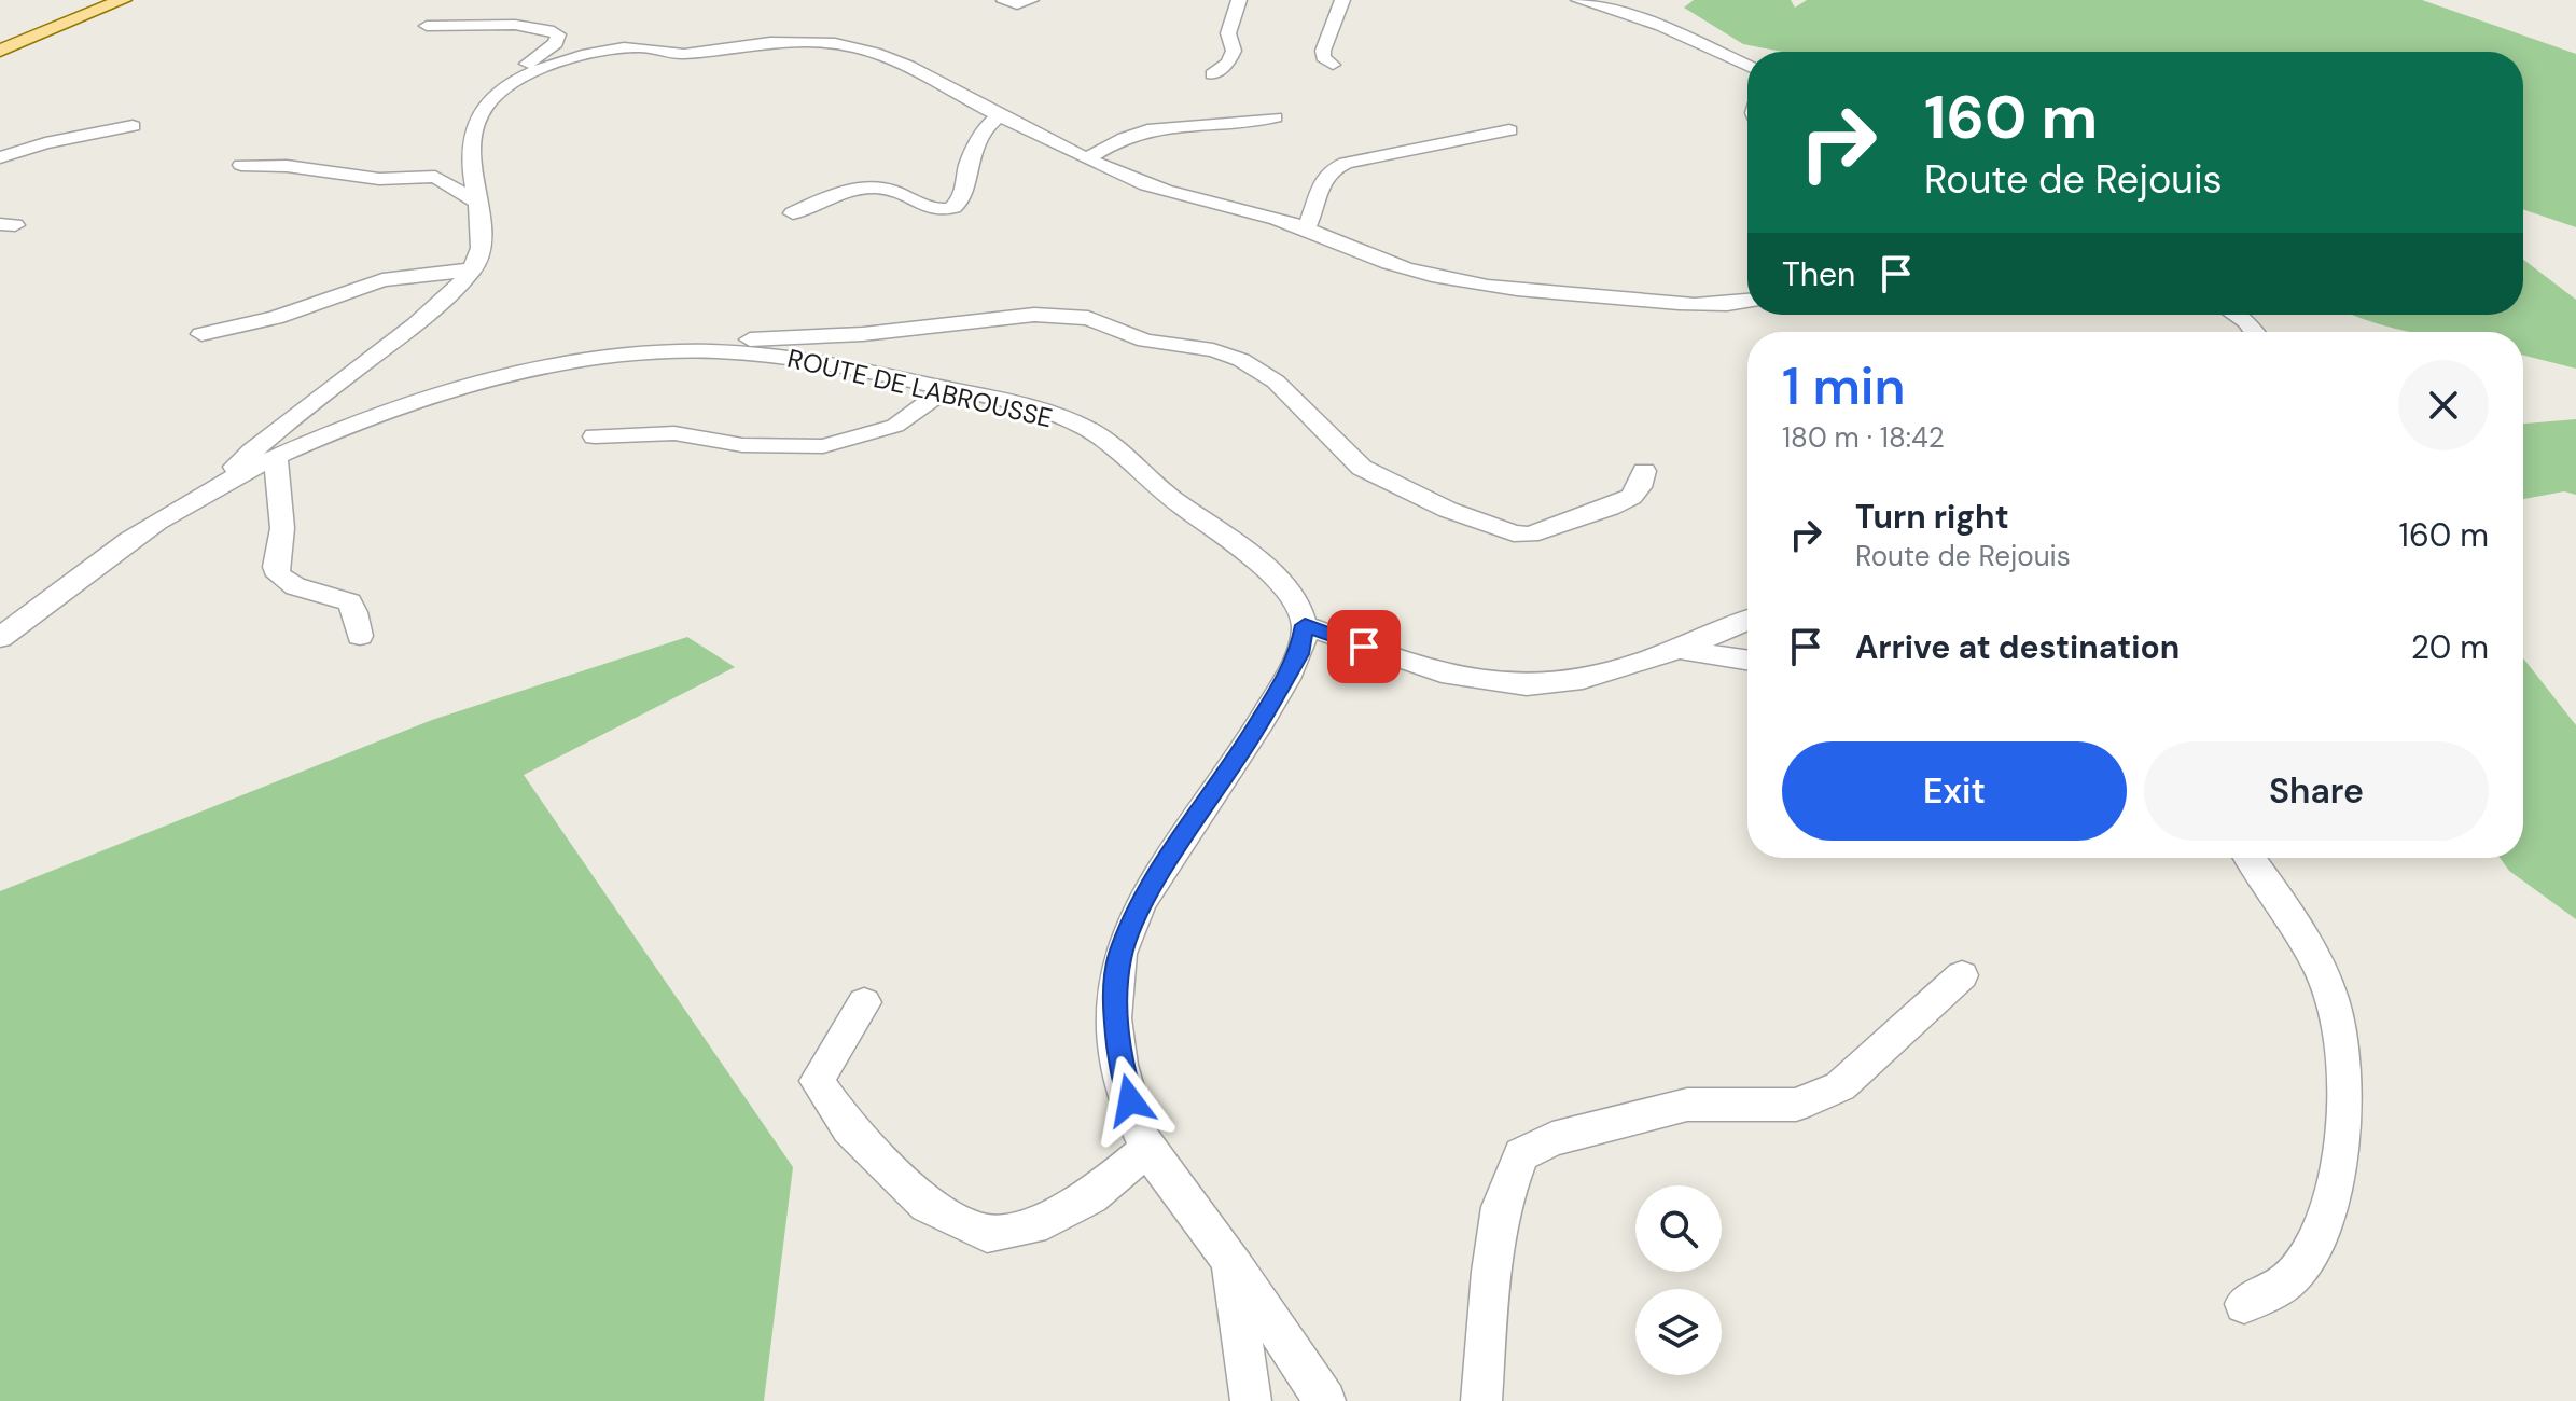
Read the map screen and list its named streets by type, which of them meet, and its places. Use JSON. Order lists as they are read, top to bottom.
{
  "streets": {
    "street": ["ROUTE DE LABROUSSE"]
  },
  "page": {
    "turn": ["160 m", "Route de Rejouis"],
    "then": "Then",
    "heading": ["1 min", "180 m · 18:42"],
    "list": [
      {
        "name": "Turn right",
        "note": "Route de Rejouis",
        "value": "160 m"
      },
      {
        "name": "Arrive at destination",
        "value": "20 m"
      }
    ],
    "buttons": ["Exit", "Share"]
  }
}
